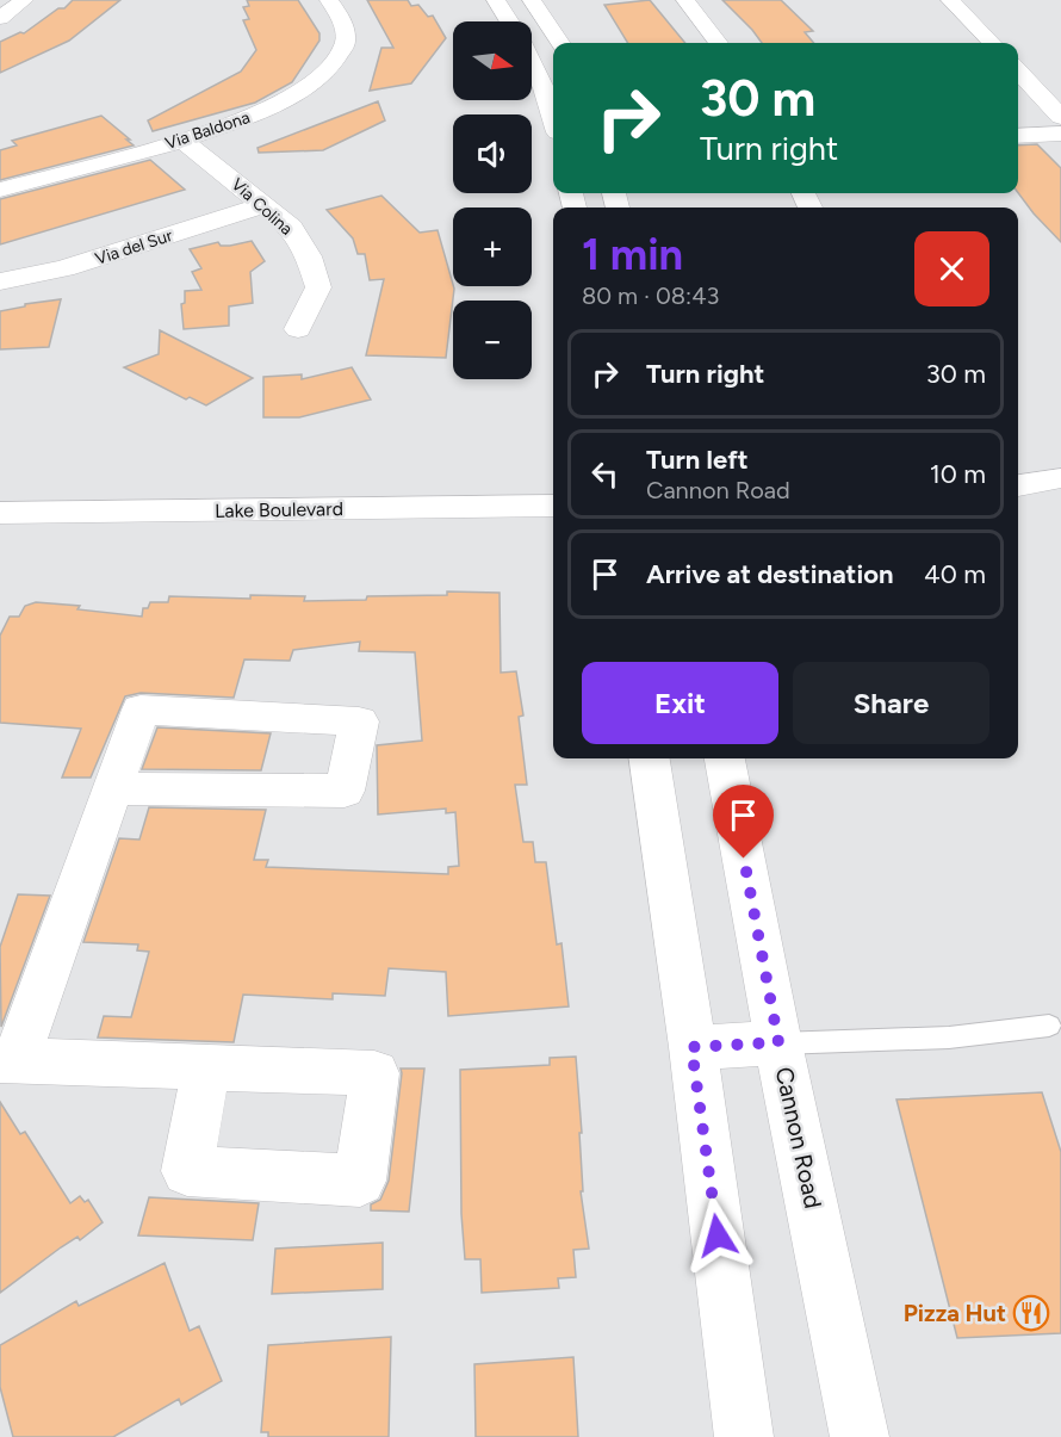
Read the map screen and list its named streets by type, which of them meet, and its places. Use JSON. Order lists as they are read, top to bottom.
{
  "streets": {
    "street": [
      "Via Baldona",
      "Via Colina",
      "Via del Sur",
      "Lake Boulevard",
      "Cannon Road"
    ]
  },
  "crossings": [
    ["Via Baldona", "Via Colina"],
    ["Via Colina", "Via del Sur"]
  ],
  "places": {
    "restaurant": ["Pizza Hut"]
  },
  "north": "right",
  "page": {
    "map_buttons": ["+", "−"],
    "turn": ["30 m", "Turn right"],
    "heading": ["1 min", "80 m · 08:43"],
    "list": [
      {
        "name": "Turn right",
        "value": "30 m"
      },
      {
        "name": "Turn left",
        "note": "Cannon Road",
        "value": "10 m"
      },
      {
        "name": "Arrive at destination",
        "value": "40 m"
      }
    ],
    "buttons": ["Exit", "Share"]
  }
}
